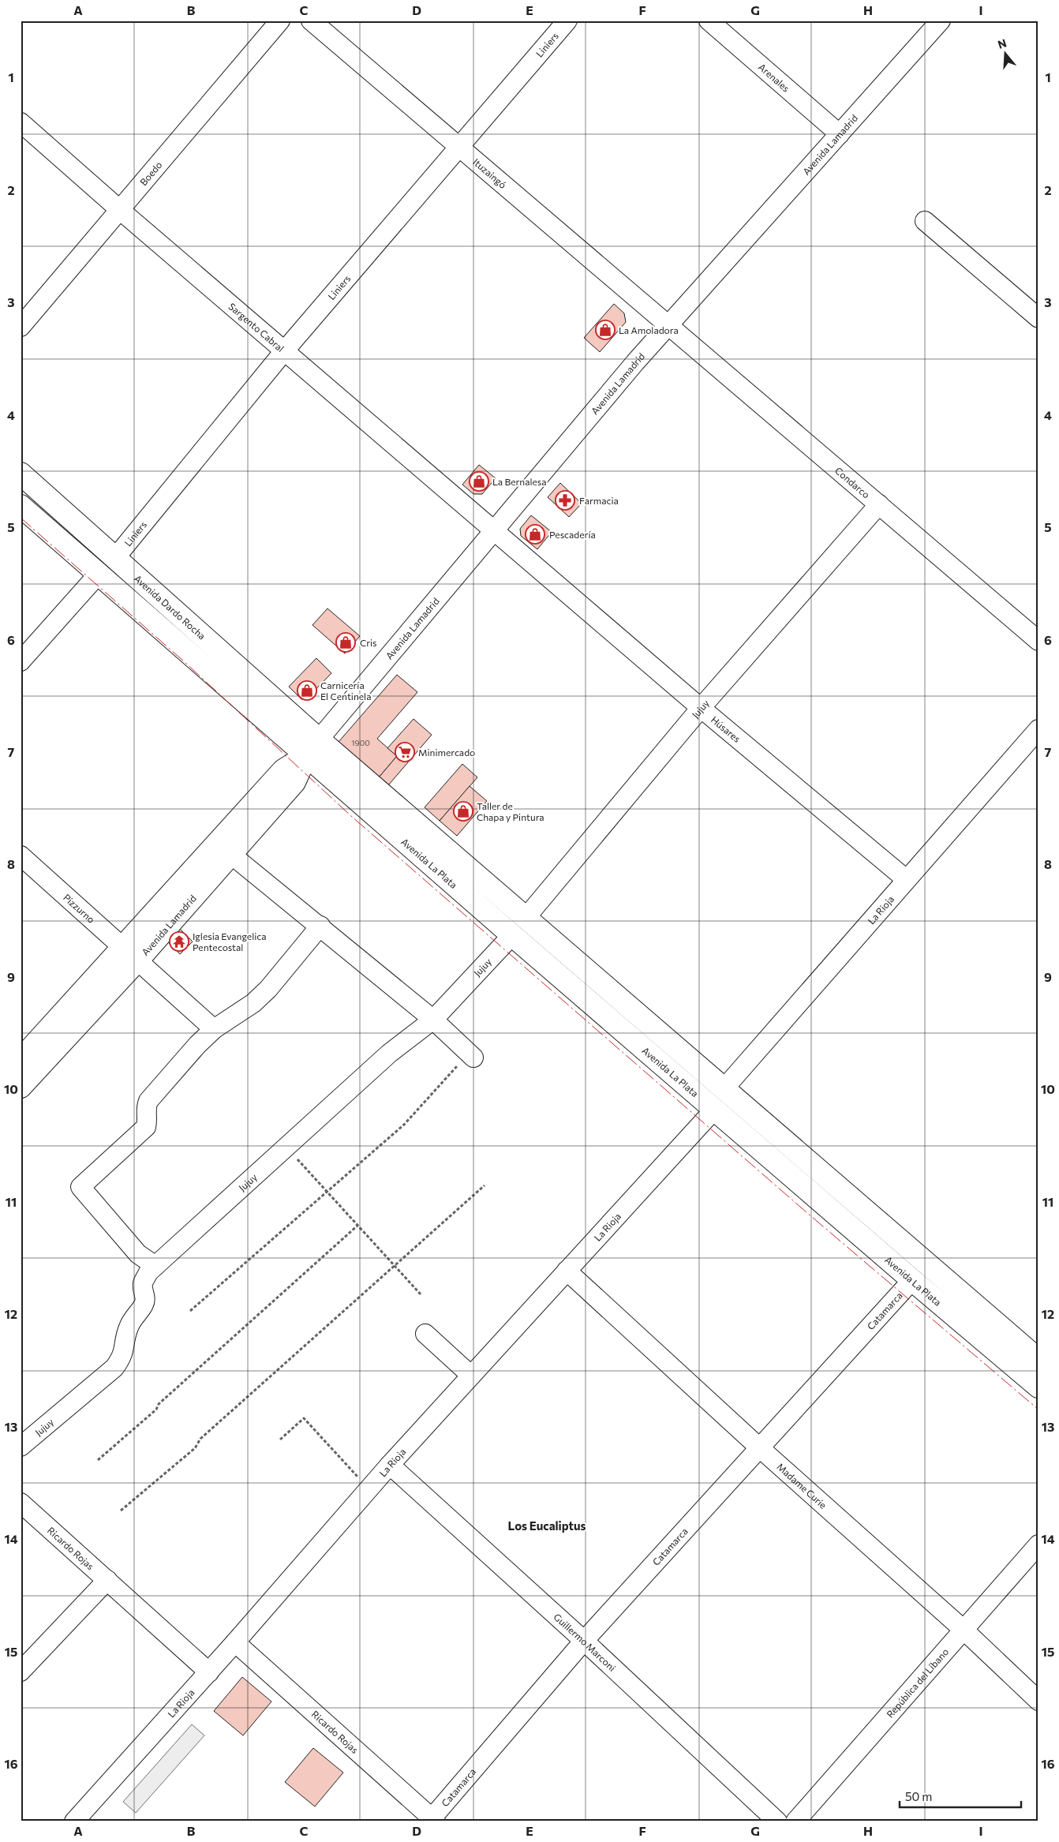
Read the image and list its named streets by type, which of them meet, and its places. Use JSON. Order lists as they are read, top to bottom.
{
  "streets": {
    "main road": ["Avenida Lamadrid", "Avenida Dardo Rocha", "Avenida La Plata"],
    "street": [
      "Liniers",
      "Arenales",
      "Ituzaingó",
      "Boedo",
      "Sargento Cabral",
      "Condarco",
      "Jujuy",
      "Húsares",
      "Pizzurno",
      "La Rioja",
      "Catamarca",
      "Madame Curie",
      "Ricardo Rojas",
      "Guillermo Marconi",
      "República del Líbano"
    ]
  },
  "crossings": [
    ["Liniers", "Ituzaingó"],
    ["Liniers", "Sargento Cabral"],
    ["Liniers", "Avenida Dardo Rocha"],
    ["Arenales", "Avenida Lamadrid"],
    ["Avenida Lamadrid", "Ituzaingó"],
    ["Avenida Lamadrid", "Sargento Cabral"],
    ["Avenida Lamadrid", "Condarco"],
    ["Avenida Lamadrid", "Avenida Dardo Rocha"],
    ["Avenida Lamadrid", "Húsares"],
    ["Avenida Lamadrid", "Avenida La Plata"],
    ["Avenida Lamadrid", "Pizzurno"],
    ["Ituzaingó", "Condarco"],
    ["Boedo", "Sargento Cabral"],
    ["Sargento Cabral", "Húsares"],
    ["Condarco", "Jujuy"],
    ["Jujuy", "Húsares"],
    ["Jujuy", "Avenida La Plata"],
    ["Húsares", "La Rioja"],
    ["Avenida La Plata", "La Rioja"],
    ["Avenida La Plata", "Catamarca"],
    ["La Rioja", "Madame Curie"],
    ["La Rioja", "Ricardo Rojas"],
    ["La Rioja", "Guillermo Marconi"],
    ["Catamarca", "Madame Curie"],
    ["Catamarca", "Ricardo Rojas"],
    ["Catamarca", "Guillermo Marconi"],
    ["Madame Curie", "República del Líbano"]
  ],
  "districts": ["Los Eucaliptus"],
  "places": {
    "shop": [
      "La Amoladora",
      "La Bernalesa",
      "Pescadería",
      "Cris",
      "Carnicería El Centinela",
      "Taller de Chapa y Pintura"
    ],
    "pharmacy": ["Farmacia"],
    "supermarket": ["Minimercado"],
    "temple": ["Iglesia Evangelica Pentecostal"]
  },
  "house_numbers": ["1900"],
  "scale_bar": "50 m",
  "north": "top",
  "grid": {
    "columns": [
      "A",
      "B",
      "C",
      "D",
      "E",
      "F",
      "G",
      "H",
      "I"
    ],
    "rows": [
      "1",
      "2",
      "3",
      "4",
      "5",
      "6",
      "7",
      "8",
      "9",
      "10",
      "11",
      "12",
      "13",
      "14",
      "15",
      "16"
    ]
  }
}
